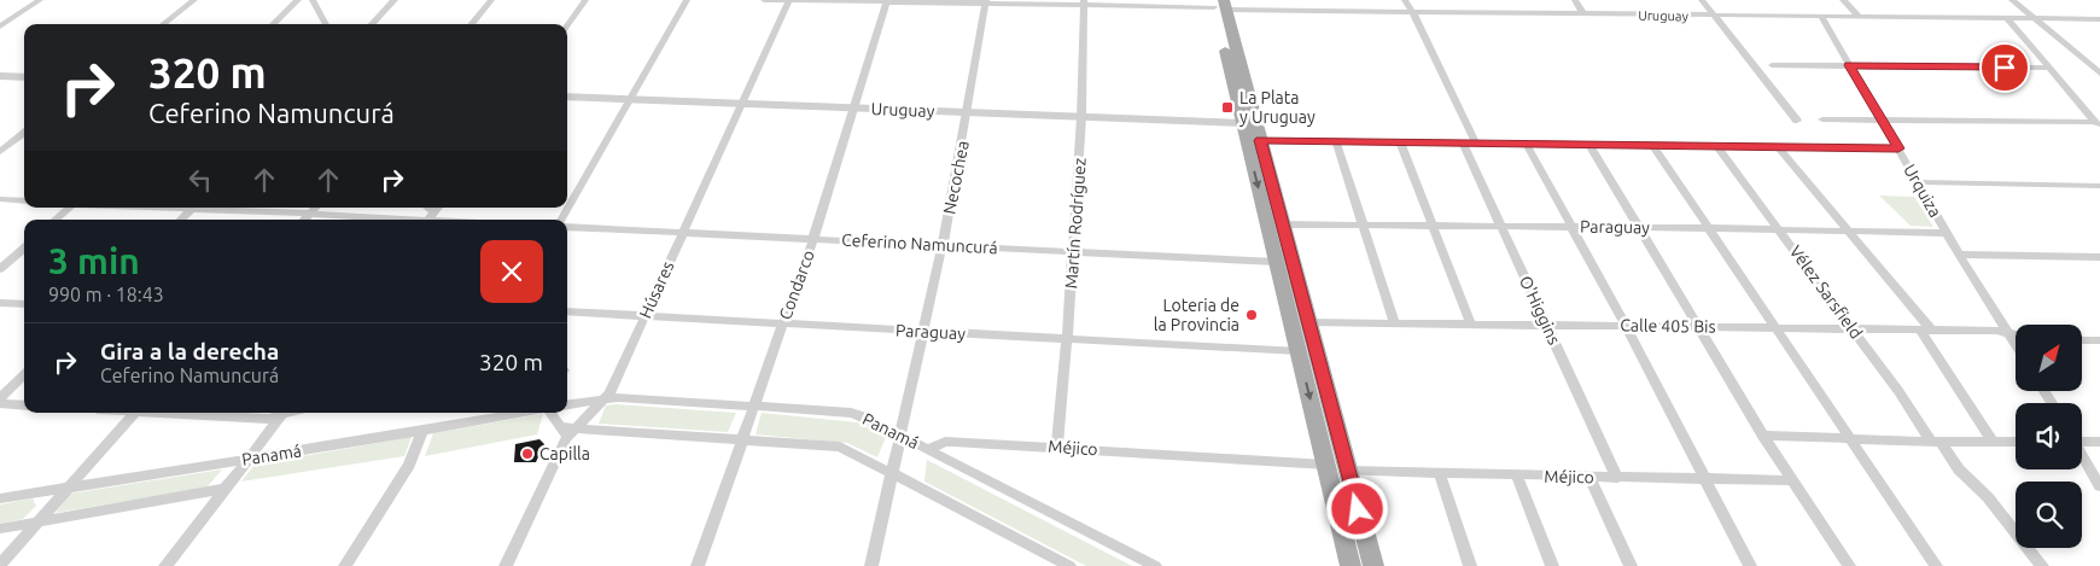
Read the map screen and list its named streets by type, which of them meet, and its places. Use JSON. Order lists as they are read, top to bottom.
{
  "streets": {
    "street": [
      "Uruguay",
      "Necochea",
      "Urquiza",
      "Martín Rodríguez",
      "Paraguay",
      "Ceferino Namuncurá",
      "Condarco",
      "Húsares",
      "Vélez Sarsfield",
      "O'Higgins",
      "Calle 405 Bis",
      "Panamá",
      "Méjico"
    ]
  },
  "crossings": [
    ["Uruguay", "Necochea"],
    ["Uruguay", "Urquiza"],
    ["Uruguay", "Martín Rodríguez"],
    ["Uruguay", "Condarco"],
    ["Uruguay", "Húsares"],
    ["Necochea", "Paraguay"],
    ["Necochea", "Ceferino Namuncurá"],
    ["Necochea", "Panamá"],
    ["Urquiza", "Paraguay"],
    ["Urquiza", "Calle 405 Bis"],
    ["Martín Rodríguez", "Paraguay"],
    ["Martín Rodríguez", "Ceferino Namuncurá"],
    ["Martín Rodríguez", "Méjico"],
    ["Paraguay", "Condarco"],
    ["Paraguay", "Húsares"],
    ["Paraguay", "Vélez Sarsfield"],
    ["Paraguay", "O'Higgins"],
    ["Ceferino Namuncurá", "Condarco"],
    ["Ceferino Namuncurá", "Húsares"],
    ["Condarco", "Panamá"],
    ["Húsares", "Panamá"],
    ["Vélez Sarsfield", "Calle 405 Bis"],
    ["O'Higgins", "Calle 405 Bis"],
    ["O'Higgins", "Méjico"],
    ["Panamá", "Méjico"]
  ],
  "places": {
    "transit": ["La Plata y Uruguay"],
    "other": ["Loteria de la Provincia", "Capilla"]
  },
  "north": "top right",
  "page": {
    "turn": ["320 m", "Ceferino Namuncurá"],
    "heading": ["3 min", "990 m · 18:43"],
    "list": [
      {
        "name": "Gira a la derecha",
        "note": "Ceferino Namuncurá",
        "value": "320 m"
      }
    ]
  }
}
